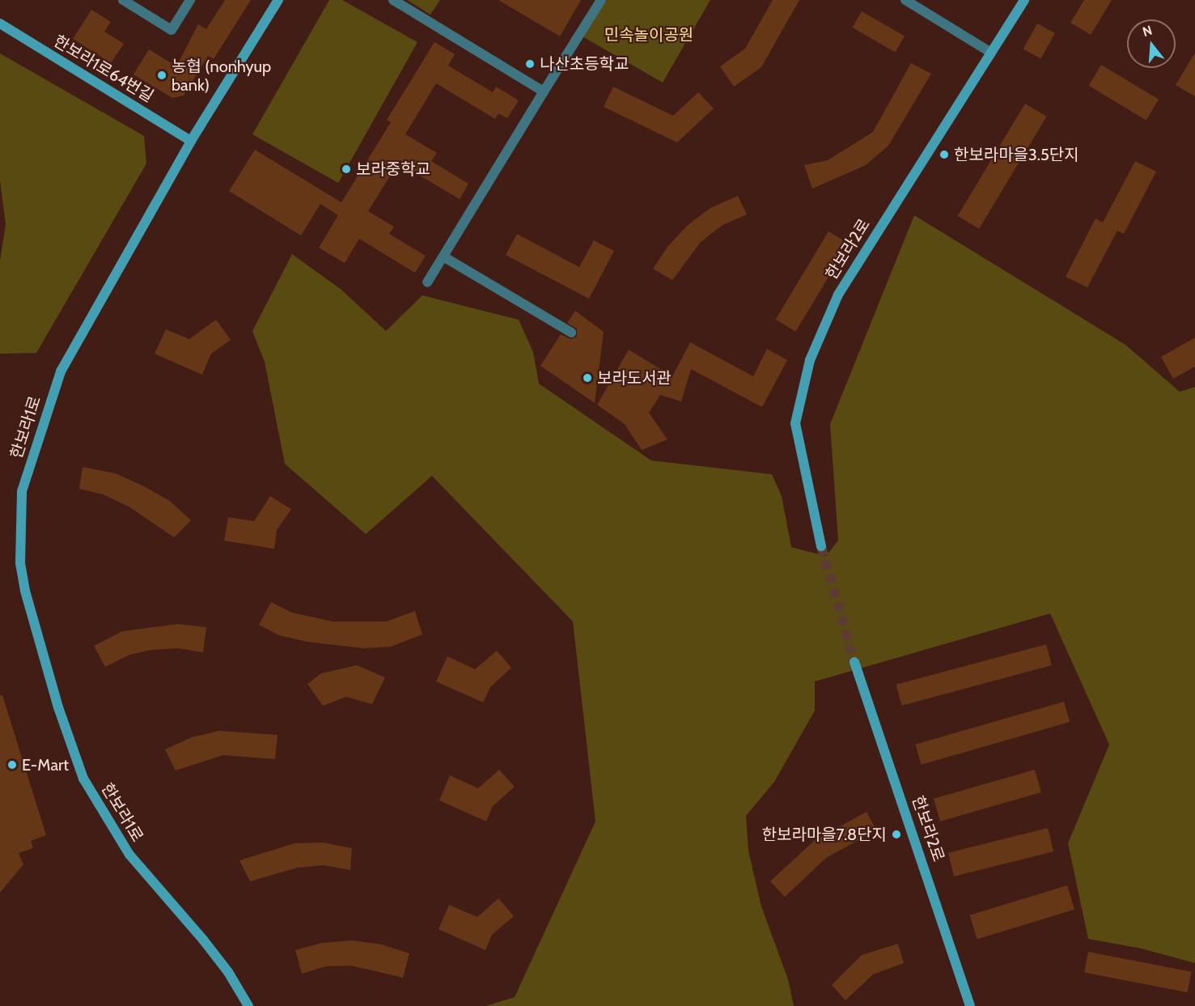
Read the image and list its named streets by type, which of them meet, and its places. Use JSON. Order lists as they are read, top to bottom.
{
  "streets": {
    "street": ["한보라1로64번길", "한보라2로", "한보라1로"]
  },
  "crossings": [
    ["한보라1로64번길", "한보라1로"]
  ],
  "parks": ["민속놀이공원"],
  "places": [
    "나산초등학교",
    "농협 (nonhyup bank)",
    "한보라마을3.5단지",
    "보라중학교",
    "보라도서관",
    "E-Mart",
    "한보라마을7.8단지"
  ],
  "north": "top"
}
